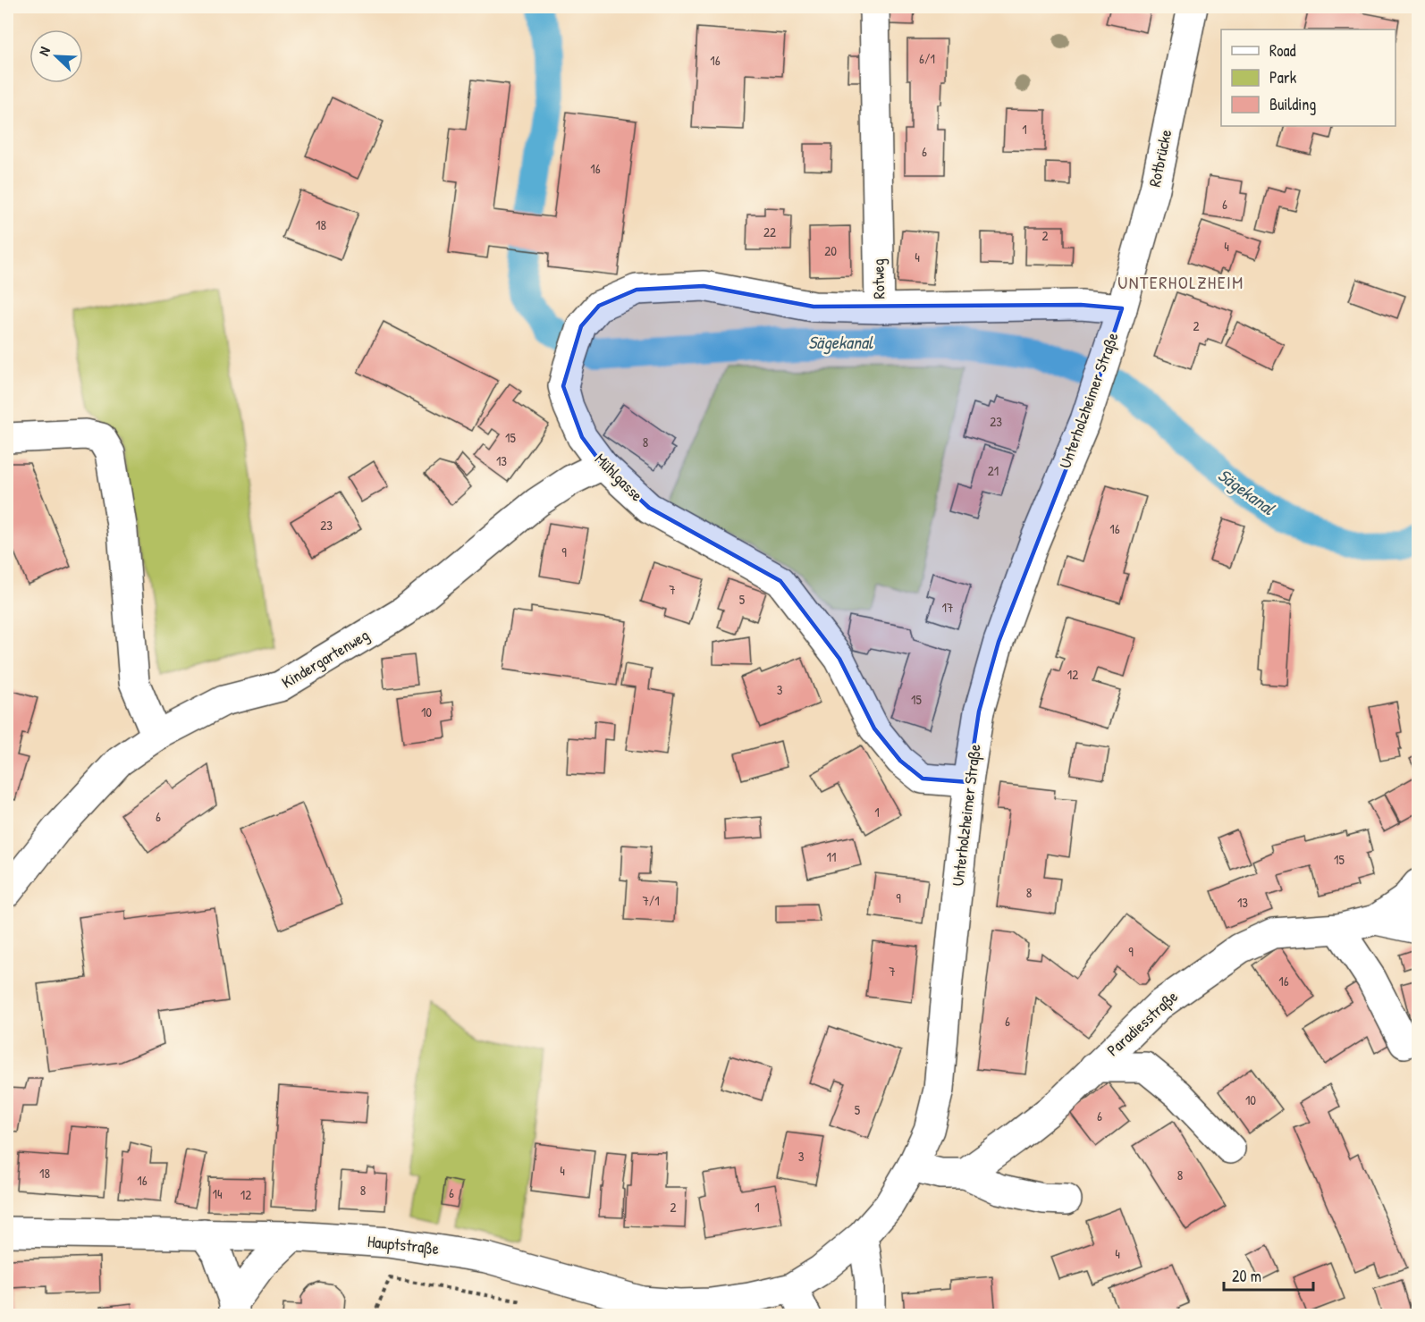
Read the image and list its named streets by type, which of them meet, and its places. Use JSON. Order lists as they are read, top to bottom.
{
  "streets": {
    "street": [
      "Rotbrücke",
      "Rotweg",
      "Unterholzheimer Straße",
      "Mühlgasse",
      "Kindergartenweg",
      "Paradiesstraße",
      "Hauptstraße"
    ]
  },
  "crossings": [
    ["Rotbrücke", "Rotweg"],
    ["Rotbrücke", "Unterholzheimer Straße"],
    ["Rotweg", "Unterholzheimer Straße"],
    ["Rotweg", "Mühlgasse"],
    ["Unterholzheimer Straße", "Mühlgasse"],
    ["Unterholzheimer Straße", "Hauptstraße"],
    ["Mühlgasse", "Kindergartenweg"]
  ],
  "districts": ["UNTERHOLZHEIM"],
  "water": ["Sägekanal"],
  "house_numbers": [
    "6/1",
    "16",
    "1",
    "6",
    "16",
    "6",
    "18",
    "22",
    "2",
    "4",
    "20",
    "4",
    "2",
    "23",
    "15",
    "8",
    "13",
    "21",
    "23",
    "16",
    "9",
    "7",
    "5",
    "17",
    "12",
    "3",
    "15",
    "10",
    "1",
    "6",
    "11",
    "15",
    "8",
    "9",
    "7/1",
    "13",
    "9",
    "7",
    "16",
    "6",
    "10",
    "5",
    "6",
    "3",
    "4",
    "18",
    "8",
    "16",
    "8",
    "6",
    "14",
    "12",
    "2",
    "1",
    "4"
  ],
  "legend": ["Road", "Park", "Building"],
  "scale_bar": "20 m",
  "north": "top left"
}
